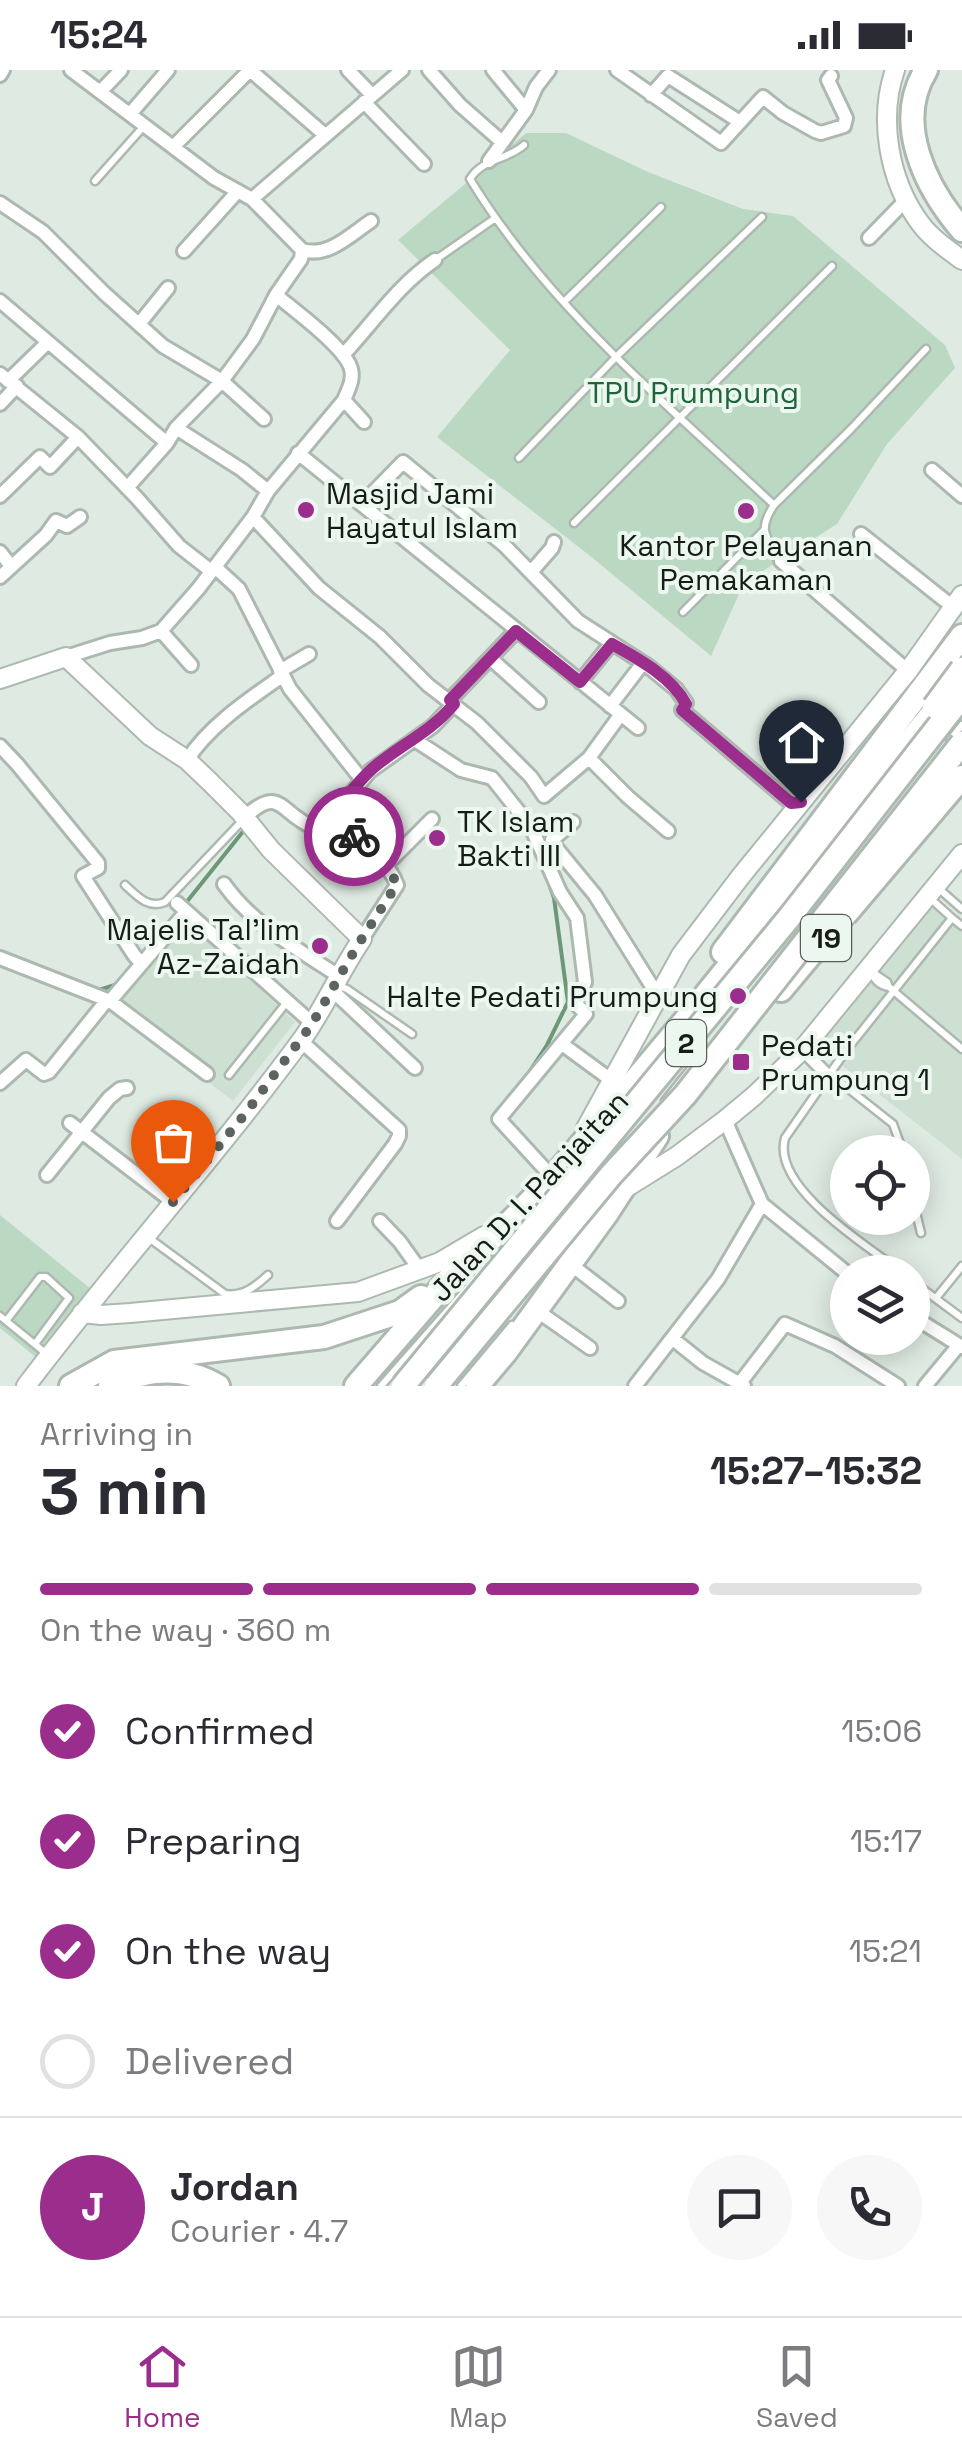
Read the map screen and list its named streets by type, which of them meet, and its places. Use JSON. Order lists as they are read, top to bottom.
{
  "streets": {
    "highway": ["19", "2", "Jalan D. I. Panjaitan"]
  },
  "crossings": [
    ["19", "2"],
    ["19", "Jalan D. I. Panjaitan"]
  ],
  "parks": ["TPU Prumpung"],
  "places": {
    "other": [
      "Masjid Jami Hayatul Islam",
      "Kantor Pelayanan Pemakaman",
      "TK Islam Bakti III",
      "Majelis Tal'lim Az-Zaidah",
      "Halte Pedati Prumpung"
    ],
    "transit": ["Pedati Prumpung 1"]
  },
  "page": {
    "status": "15:24",
    "heading": ["3 min", "Arriving in", "15:27–15:32"],
    "panel": ["Jordan", "Courier · 4.7"],
    "bar": "On the way · 360 m",
    "list": [
      ["Confirmed", "15:06"],
      ["Preparing", "15:17"],
      ["On the way", "15:21"],
      "Delivered"
    ],
    "round": "J",
    "tabs": ["Home", "Map", "Saved"]
  }
}
